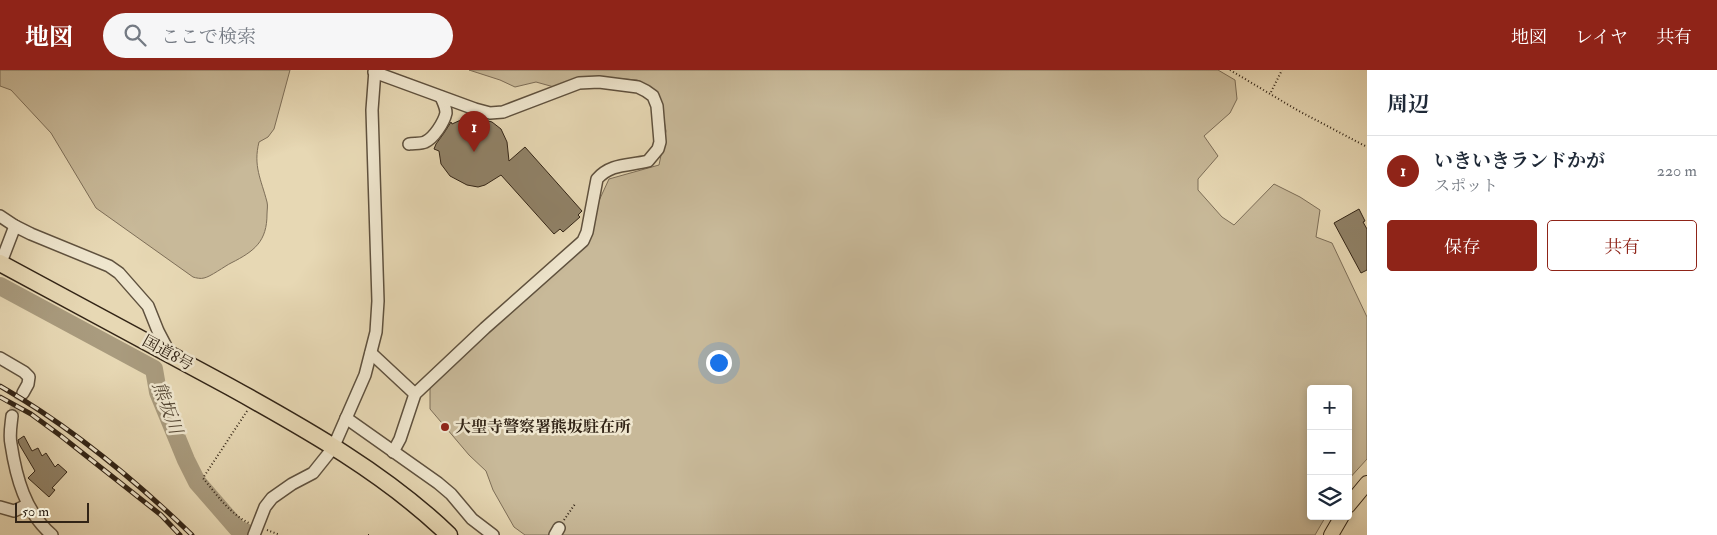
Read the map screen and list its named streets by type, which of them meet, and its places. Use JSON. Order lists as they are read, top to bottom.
{
  "streets": {
    "highway": ["国道8号"]
  },
  "water": ["熊坂川"],
  "places": ["大聖寺警察署熊坂駐在所"],
  "scale_bar": "50 m",
  "page": {
    "header": "地図",
    "search": "ここで検索",
    "nav": ["地図", "レイヤ", "共有"],
    "heading": "周辺",
    "pins": "1",
    "list": [
      {
        "mark": "1",
        "name": "いきいきランドかが",
        "note": "スポット",
        "value": "220 m"
      }
    ],
    "buttons": ["保存", "共有"],
    "map_buttons": ["+", "−"],
    "scale": "50 m"
  }
}
